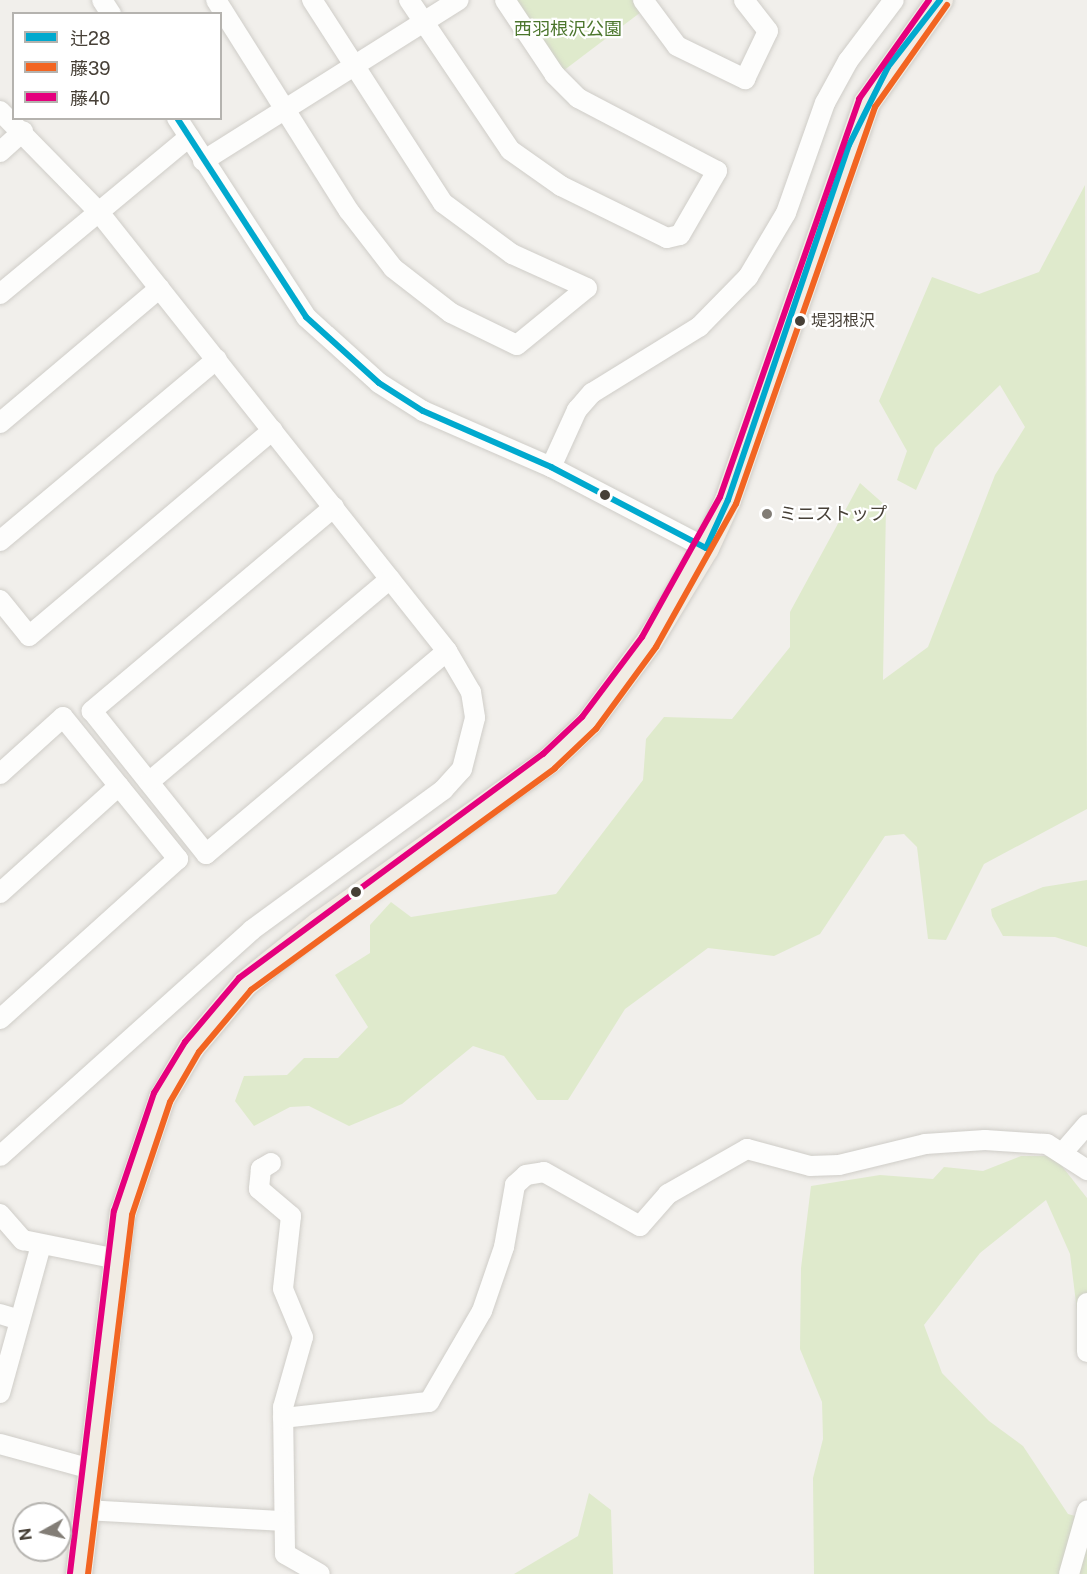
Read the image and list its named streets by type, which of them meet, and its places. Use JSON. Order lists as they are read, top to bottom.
{
  "parks": ["西羽根沢公園"],
  "places": ["堤羽根沢", "ミニストップ"],
  "lines": ["transit line 辻28", "transit line 藤40", "transit line 藤39"],
  "legend": ["辻28", "藤39", "藤40"],
  "north": "left"
}
